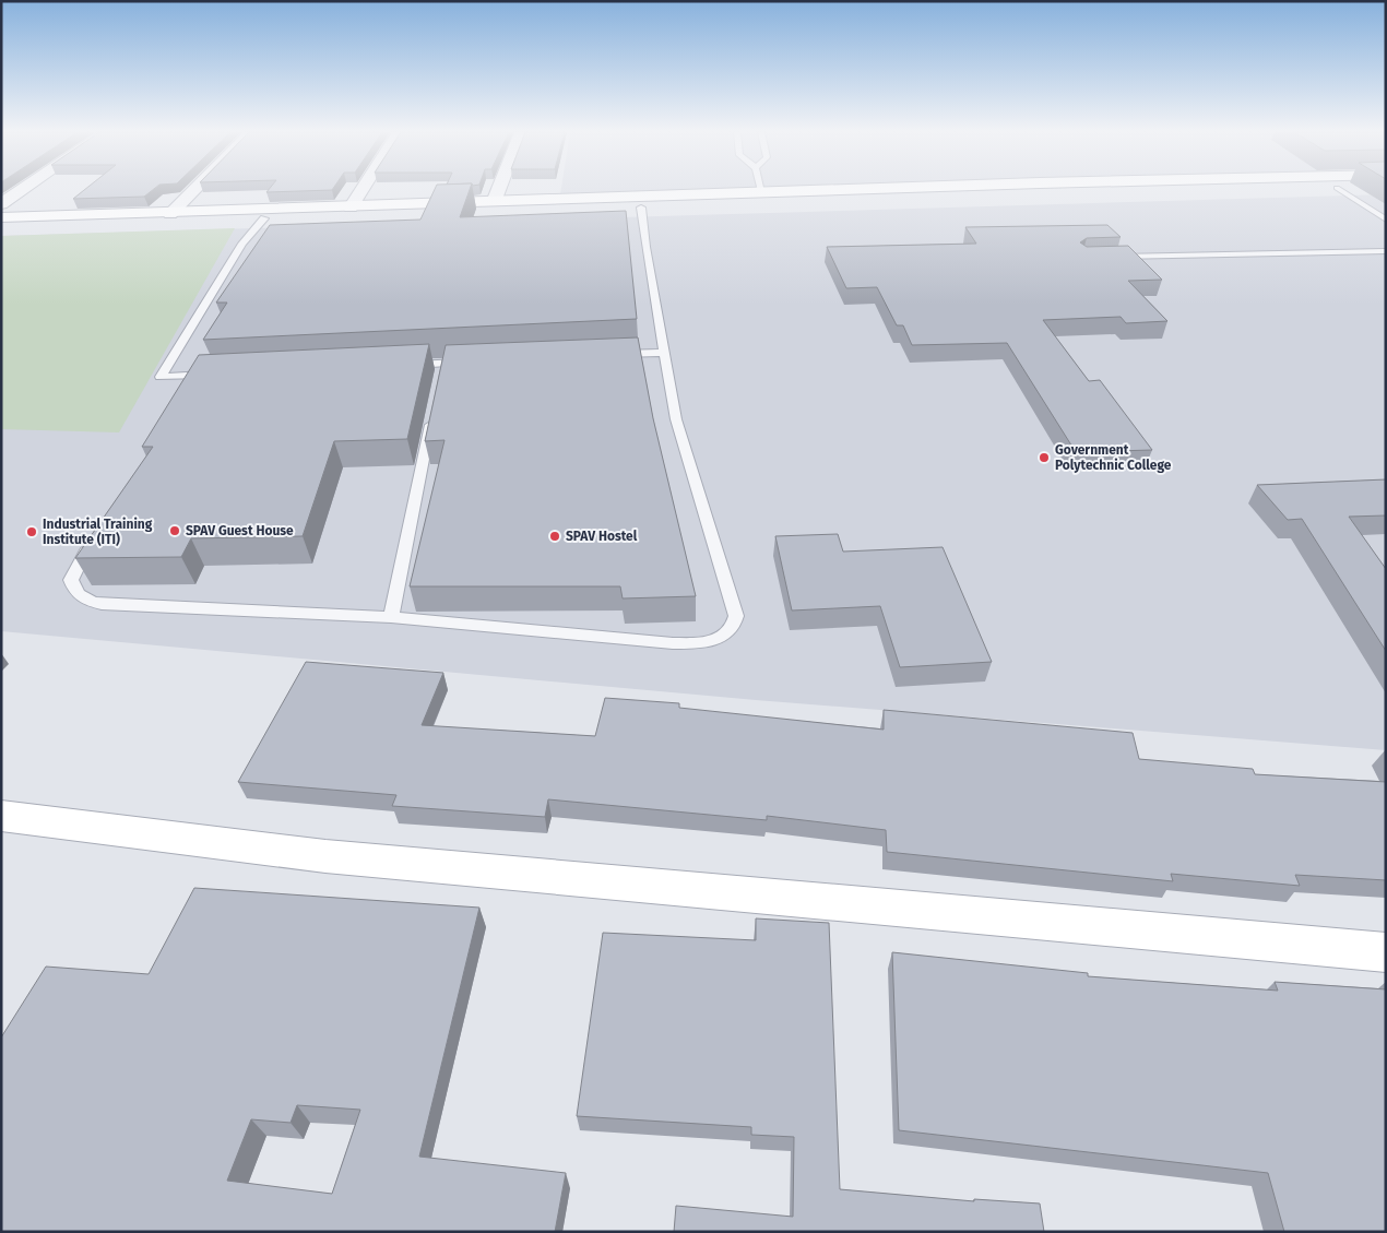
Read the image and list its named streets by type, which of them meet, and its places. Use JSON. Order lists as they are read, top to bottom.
{
  "places": [
    "Government Polytechnic College",
    "SPAV Guest House",
    "Industrial Training Institute (ITI)",
    "SPAV Hostel"
  ]
}
